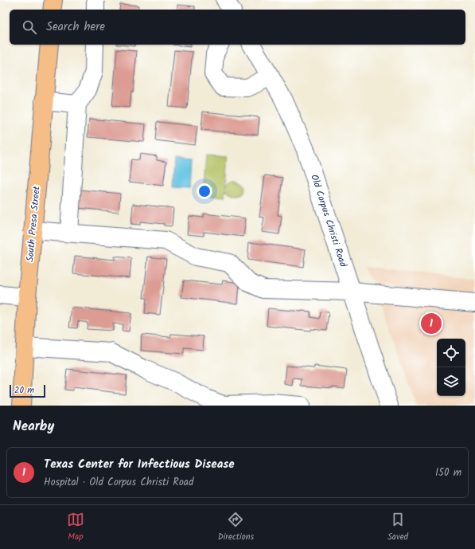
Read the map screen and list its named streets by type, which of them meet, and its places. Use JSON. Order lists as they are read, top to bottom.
{
  "streets": {
    "main road": ["South Presa Street"],
    "street": ["Old Corpus Christi Road"]
  },
  "scale_bar": "20 m",
  "page": {
    "search": "Search here",
    "pins": "1",
    "scale": "20 m",
    "heading": "Nearby",
    "list": [
      {
        "mark": "1",
        "name": "Texas Center for Infectious Disease",
        "note": "Hospital · Old Corpus Christi Road",
        "value": "150 m"
      }
    ],
    "nav": ["Map", "Directions", "Saved"]
  }
}
